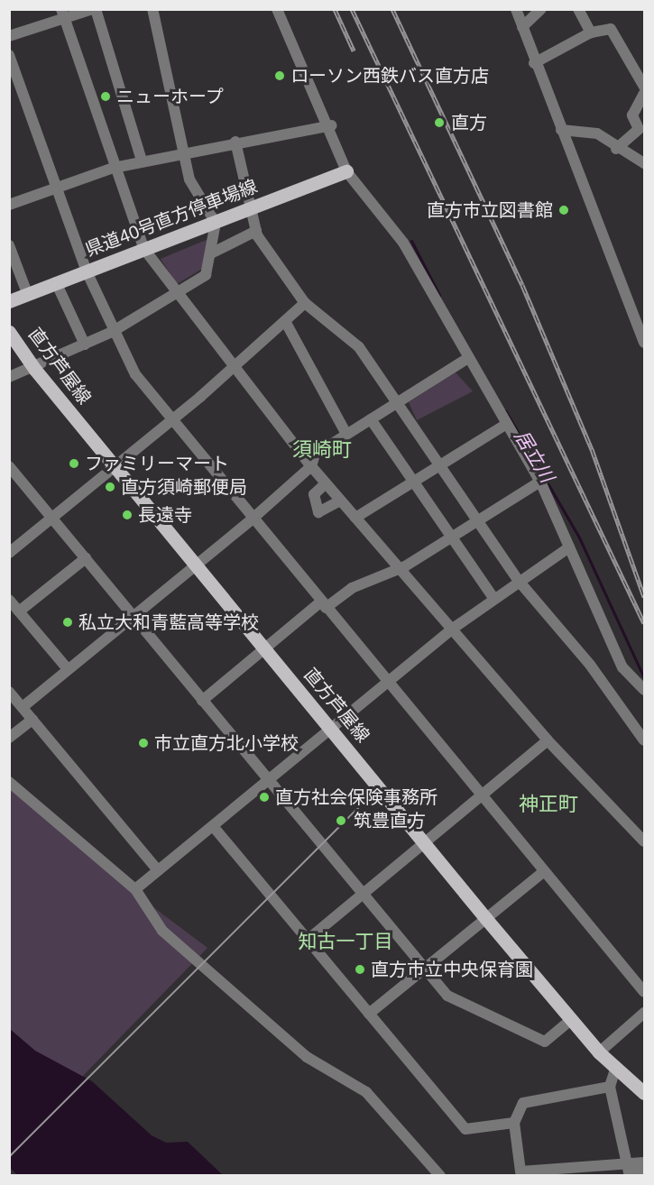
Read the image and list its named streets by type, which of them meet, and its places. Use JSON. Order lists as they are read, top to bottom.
{
  "streets": {
    "main road": ["県道40号直方停車場線", "直方芦屋線"]
  },
  "districts": ["須崎町", "神正町", "知古一丁目"],
  "water": ["居立川"],
  "places": [
    "ローソン西鉄バス直方店",
    "ニューホープ",
    "直方",
    "直方市立図書館",
    "ファミリーマート",
    "直方須崎郵便局",
    "長遠寺",
    "私立大和青藍高等学校",
    "市立直方北小学校",
    "直方社会保険事務所",
    "筑豊直方",
    "直方市立中央保育園"
  ]
}
